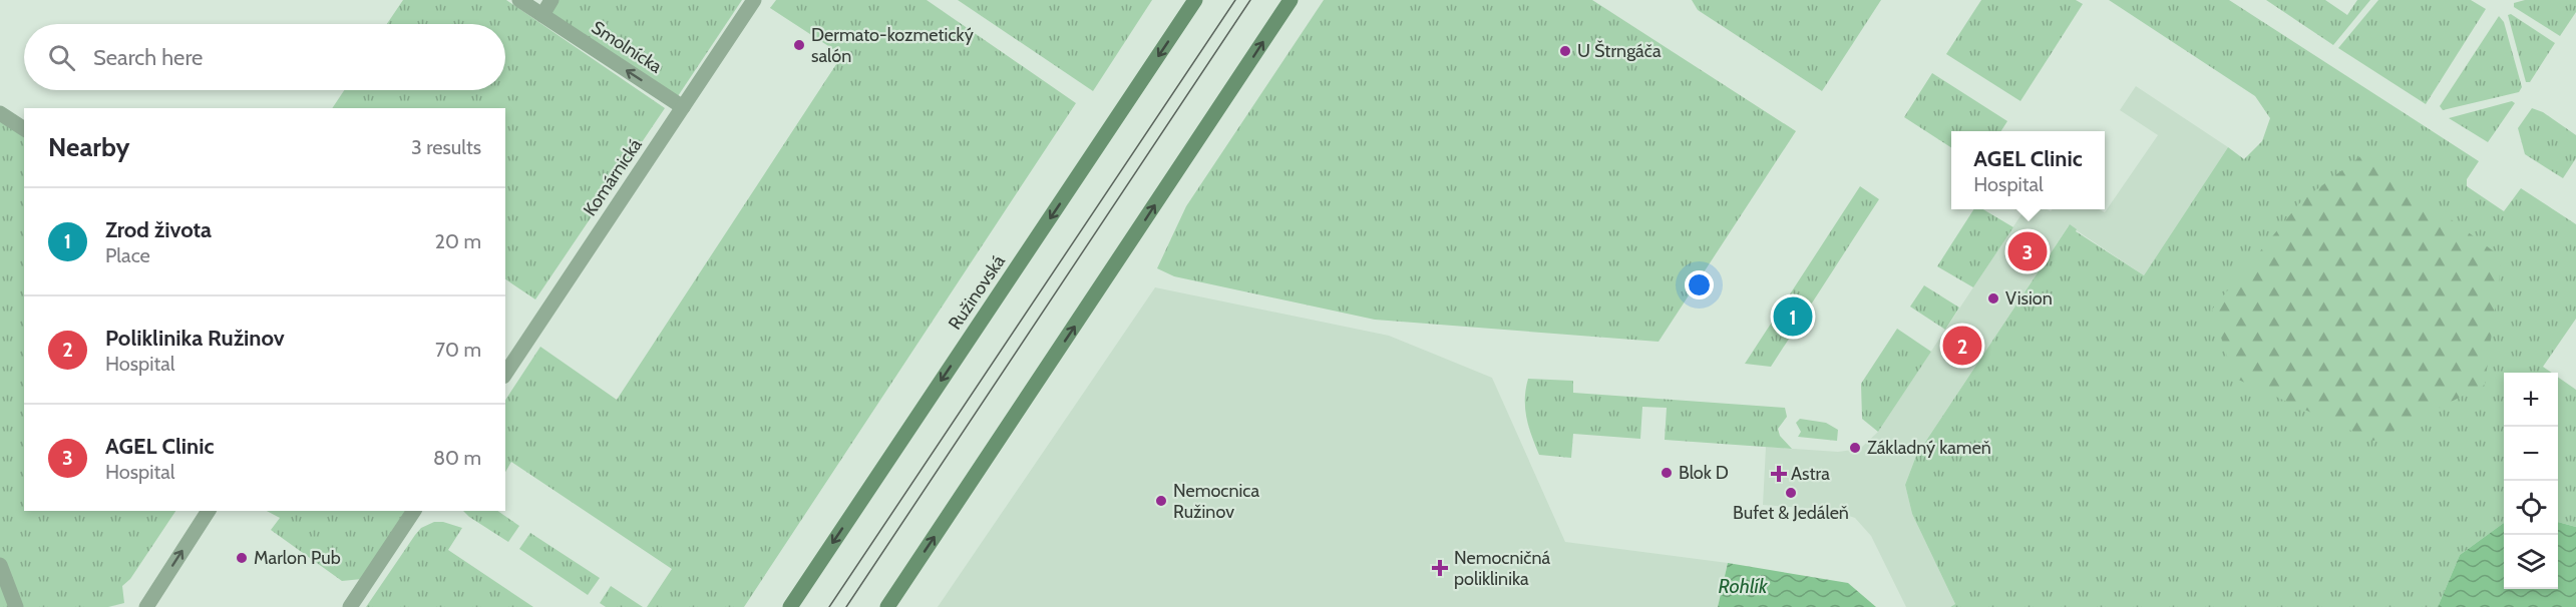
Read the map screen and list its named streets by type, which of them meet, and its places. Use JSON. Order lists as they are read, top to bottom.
{
  "streets": {
    "street": ["Smolnícka", "Komárnická", "Ružinovská"]
  },
  "crossings": [
    ["Smolnícka", "Komárnická"]
  ],
  "one_way": ["Smolnícka"],
  "water": ["Rohlík"],
  "places": {
    "other": [
      "Dermato-kozmetický salón",
      "U Štrngáča",
      "Vision",
      "Základný kameň",
      "Blok D",
      "Bufet & Jedáleň",
      "Nemocnica Ružinov",
      "Marlon Pub"
    ],
    "health": ["Astra", "Nemocničná poliklinika"]
  },
  "page": {
    "search": "Search here",
    "heading": ["Nearby", "3 results"],
    "popup": ["AGEL Clinic", "Hospital"],
    "list": [
      {
        "mark": "1",
        "name": "Zrod života",
        "note": "Place",
        "value": "20 m"
      },
      {
        "mark": "2",
        "name": "Poliklinika Ružinov",
        "note": "Hospital",
        "value": "70 m"
      },
      {
        "mark": "3",
        "name": "AGEL Clinic",
        "note": "Hospital",
        "value": "80 m"
      }
    ],
    "pins": ["3", "1", "2"],
    "map_buttons": ["+", "−"]
  }
}
